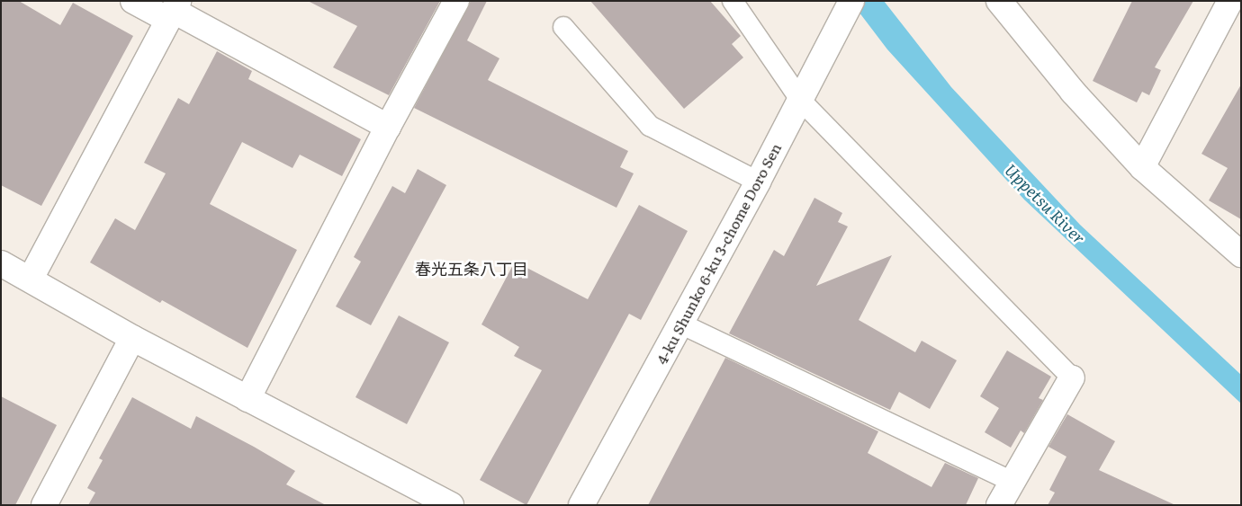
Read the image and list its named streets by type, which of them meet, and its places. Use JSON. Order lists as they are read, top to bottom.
{
  "streets": {
    "street": ["4-ku Shunko 6-ku 3-chome Doro Sen"]
  },
  "districts": ["春光五条八丁目"],
  "water": ["Uppetsu River"]
}
